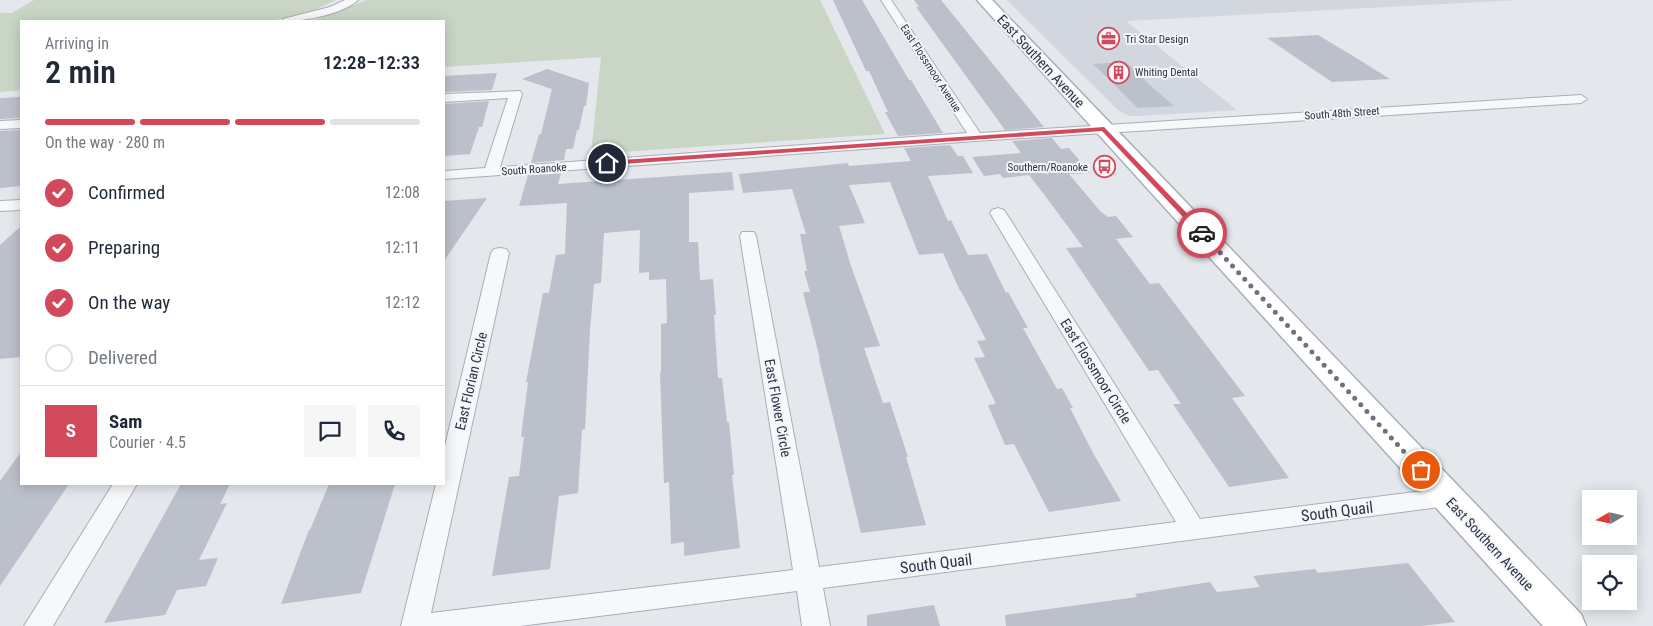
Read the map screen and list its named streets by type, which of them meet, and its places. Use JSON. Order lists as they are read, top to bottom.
{
  "streets": {
    "main road": ["East Southern Avenue"],
    "street": [
      "East Flossmoor Avenue",
      "South 48th Street",
      "South Roanoke",
      "East Flossmoor Circle",
      "East Florian Circle",
      "East Flower Circle",
      "South Quail"
    ]
  },
  "crossings": [
    ["East Southern Avenue", "South 48th Street"],
    ["East Southern Avenue", "South Roanoke"],
    ["East Southern Avenue", "South Quail"],
    ["East Flossmoor Avenue", "South Roanoke"],
    ["South 48th Street", "South Roanoke"],
    ["East Flossmoor Circle", "South Quail"],
    ["East Flower Circle", "South Quail"]
  ],
  "places": {
    "office": ["Tri Star Design"],
    "building": ["Whiting Dental"],
    "bus stop": ["Southern/Roanoke"]
  },
  "north": "left",
  "page": {
    "heading": ["2 min", "Arriving in", "12:28–12:33"],
    "panel": ["Sam", "Courier · 4.5"],
    "bar": "On the way · 280 m",
    "list": [
      ["Confirmed", "12:08"],
      ["Preparing", "12:11"],
      ["On the way", "12:12"],
      "Delivered"
    ],
    "round": "S"
  }
}
